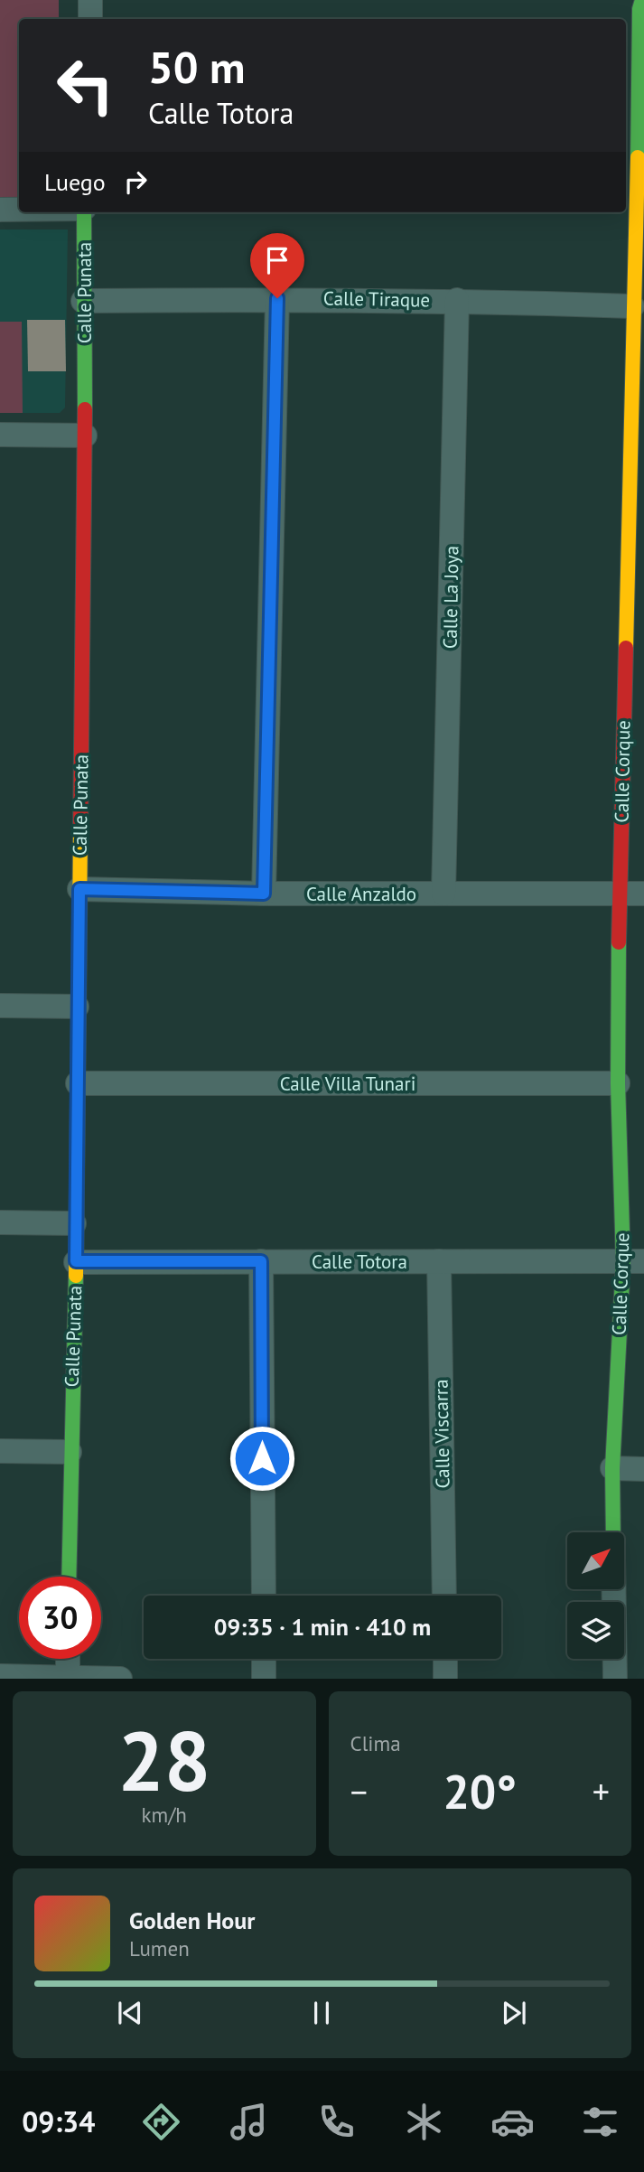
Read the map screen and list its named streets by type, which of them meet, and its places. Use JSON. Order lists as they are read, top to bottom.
{
  "streets": {
    "street": [
      "Calle Punata",
      "Calle Tiraque",
      "Calle La Joya",
      "Calle Corque",
      "Calle Anzaldo",
      "Calle Villa Tunari",
      "Calle Totora",
      "Calle Viscarra"
    ]
  },
  "crossings": [
    ["Calle Punata", "Calle Tiraque"],
    ["Calle Punata", "Calle Anzaldo"],
    ["Calle Punata", "Calle Villa Tunari"],
    ["Calle Punata", "Calle Totora"],
    ["Calle Tiraque", "Calle La Joya"],
    ["Calle Tiraque", "Calle Corque"],
    ["Calle La Joya", "Calle Anzaldo"],
    ["Calle Corque", "Calle Anzaldo"],
    ["Calle Corque", "Calle Villa Tunari"],
    ["Calle Corque", "Calle Totora"],
    ["Calle Totora", "Calle Viscarra"]
  ],
  "north": "top right",
  "page": {
    "turn": ["50 m", "Calle Totora"],
    "then": "Luego",
    "limit": "30",
    "trip": "09:35 · 1 min · 410 m",
    "tile": [
      ["28", "km/h"],
      "Clima"
    ],
    "heat": ["−", "20°", "+"],
    "song": ["Golden Hour", "Lumen"],
    "tabs": "09:34"
  }
}
